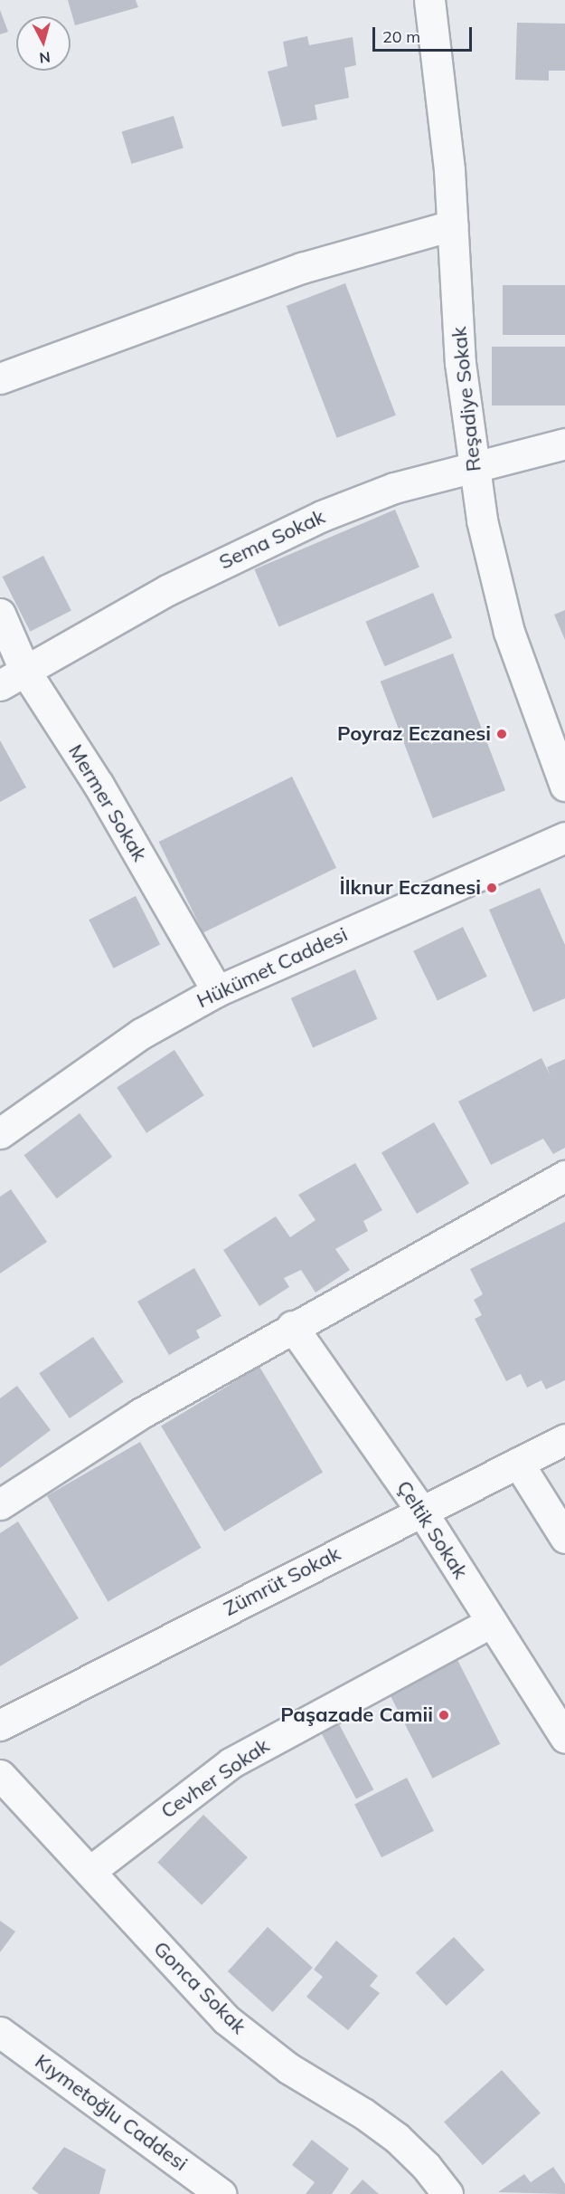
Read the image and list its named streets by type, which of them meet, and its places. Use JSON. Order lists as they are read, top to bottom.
{
  "streets": {
    "street": [
      "Reşadiye Sokak",
      "Sema Sokak",
      "Mermer Sokak",
      "Hükümet Caddesi",
      "Çeltik Sokak",
      "Zümrüt Sokak",
      "Cevher Sokak",
      "Gonca Sokak",
      "Kıymetoğlu Caddesi"
    ]
  },
  "crossings": [
    ["Reşadiye Sokak", "Sema Sokak"],
    ["Sema Sokak", "Mermer Sokak"],
    ["Mermer Sokak", "Hükümet Caddesi"],
    ["Çeltik Sokak", "Zümrüt Sokak"],
    ["Çeltik Sokak", "Cevher Sokak"],
    ["Cevher Sokak", "Gonca Sokak"]
  ],
  "places": ["Poyraz Eczanesi", "İlknur Eczanesi", "Paşazade Camii"],
  "scale_bar": "20 m",
  "north": "bottom"
}
